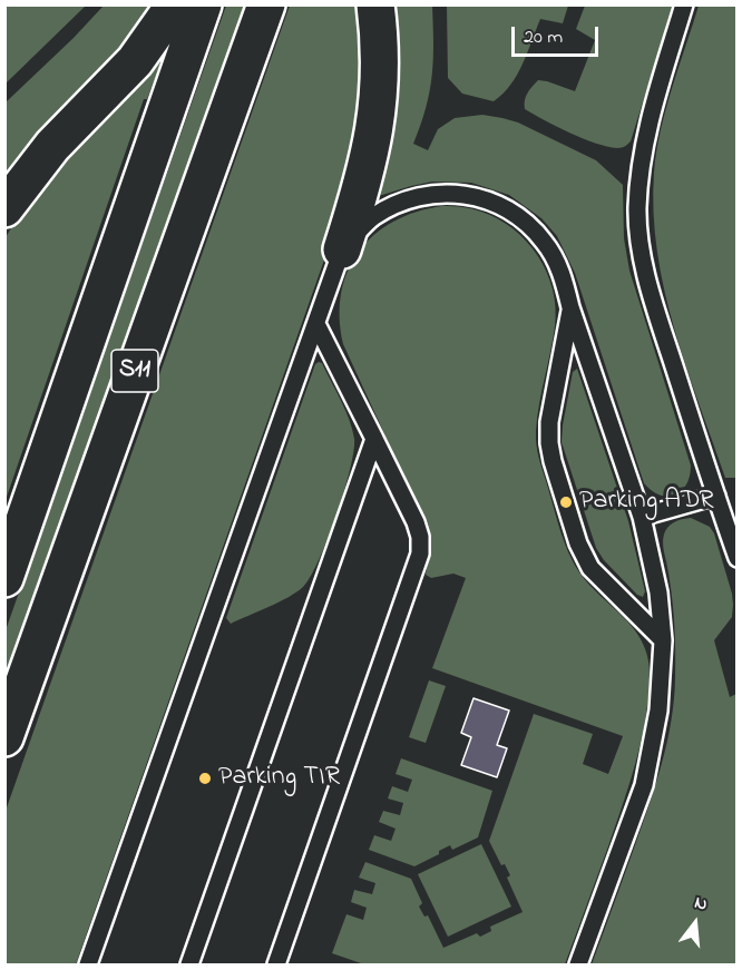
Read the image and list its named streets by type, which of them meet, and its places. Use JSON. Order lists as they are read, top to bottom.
{
  "streets": {
    "highway": ["S11"]
  },
  "places": ["Parking ADR", "Parking TIR"],
  "scale_bar": "20 m",
  "north": "top"
}
